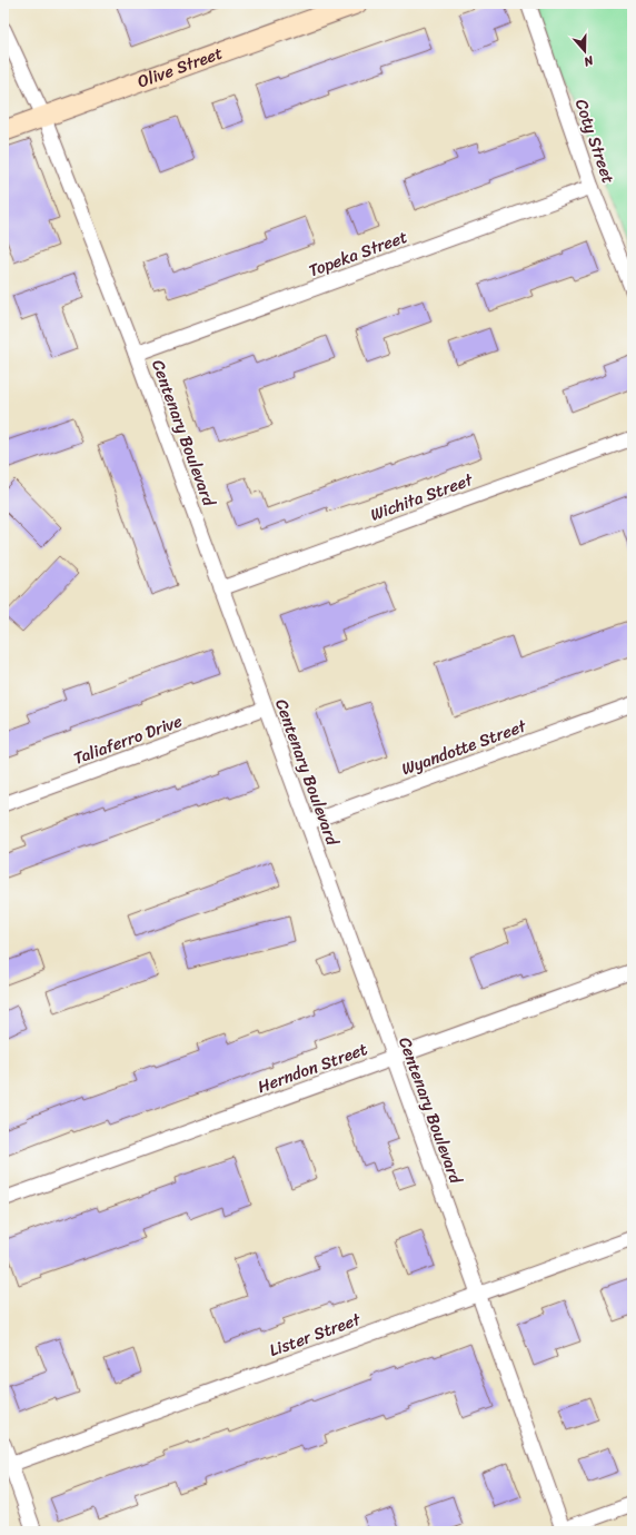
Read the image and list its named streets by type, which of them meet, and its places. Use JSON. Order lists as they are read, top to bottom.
{
  "streets": {
    "street": [
      "Olive Street",
      "Coty Street",
      "Topeka Street",
      "Centenary Boulevard",
      "Wichita Street",
      "Taliaferro Drive",
      "Wyandotte Street",
      "Herndon Street",
      "Lister Street"
    ]
  },
  "crossings": [
    ["Olive Street", "Centenary Boulevard"],
    ["Coty Street", "Topeka Street"],
    ["Topeka Street", "Centenary Boulevard"],
    ["Centenary Boulevard", "Wichita Street"],
    ["Centenary Boulevard", "Taliaferro Drive"],
    ["Centenary Boulevard", "Wyandotte Street"],
    ["Centenary Boulevard", "Herndon Street"],
    ["Centenary Boulevard", "Lister Street"]
  ],
  "north": "bottom"
}
